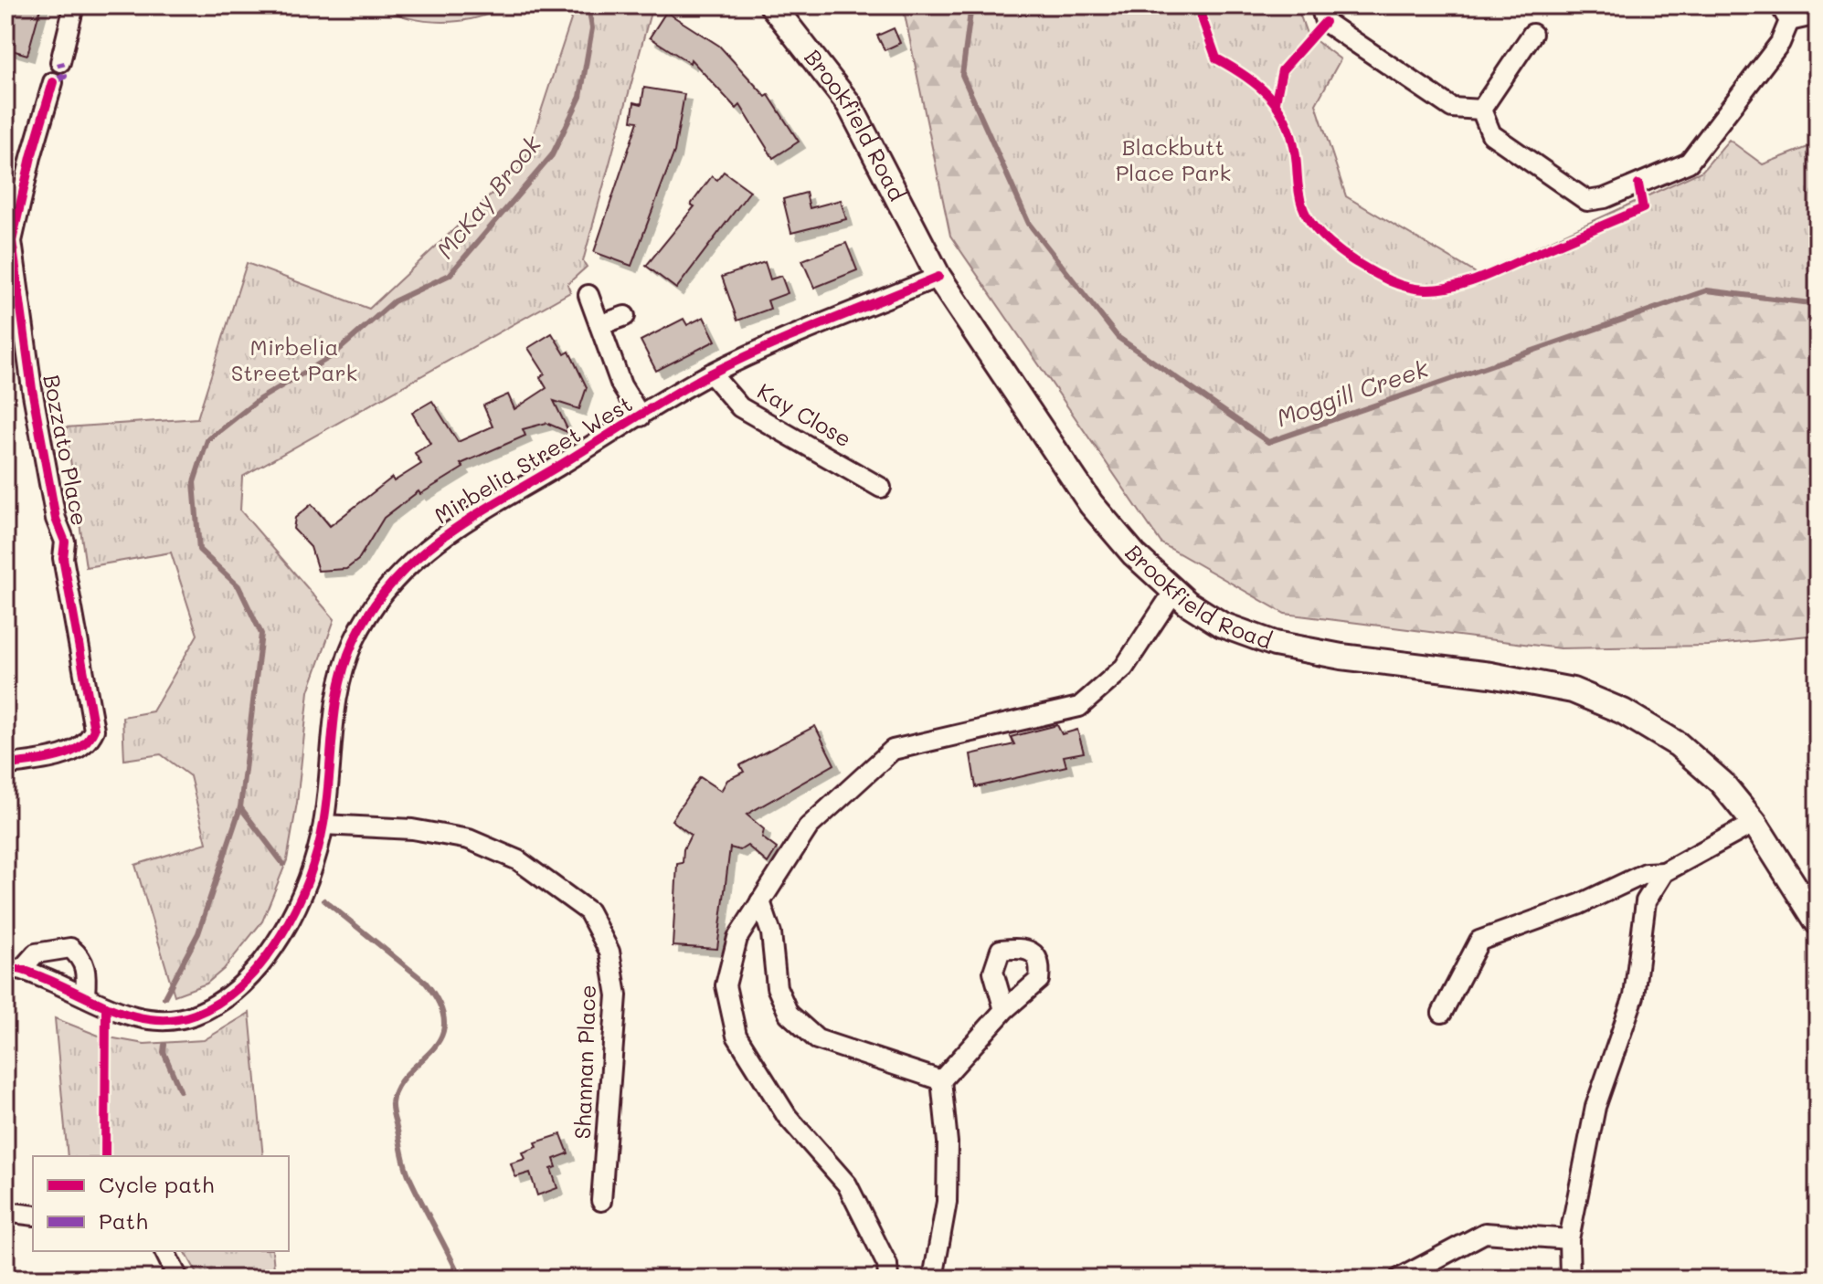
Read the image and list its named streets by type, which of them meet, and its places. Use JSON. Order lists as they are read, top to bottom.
{
  "streets": {
    "main road": ["Brookfield Road"],
    "street": [
      "Kay Close",
      "Bozzato Place",
      "Mirbelia Street West",
      "Shannan Place"
    ]
  },
  "crossings": [
    ["Brookfield Road", "Mirbelia Street West"],
    ["Kay Close", "Mirbelia Street West"],
    ["Mirbelia Street West", "Shannan Place"]
  ],
  "water": ["McKay Brook", "Moggill Creek"],
  "parks": ["Blackbutt Place Park", "Mirbelia Street Park"],
  "legend": ["Cycle path", "Path"]
}
